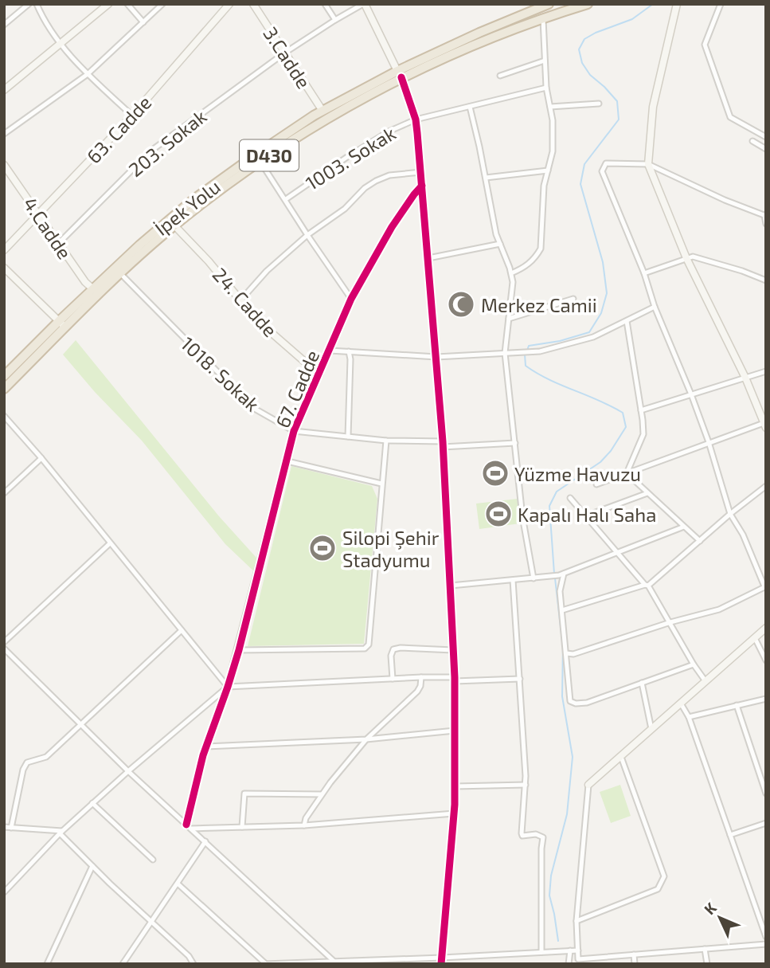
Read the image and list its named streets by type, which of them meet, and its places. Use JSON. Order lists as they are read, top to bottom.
{
  "streets": {
    "highway": ["D430", "İpek Yolu"],
    "street": [
      "3.Cadde",
      "63. Cadde",
      "203. Sokak",
      "1003. Sokak",
      "4.Cadde",
      "24. Cadde",
      "1018. Sokak",
      "67. Cadde"
    ]
  },
  "crossings": [
    ["3.Cadde", "203. Sokak"],
    ["3.Cadde", "İpek Yolu"],
    ["63. Cadde", "4.Cadde"],
    ["203. Sokak", "4.Cadde"],
    ["D430", "İpek Yolu"],
    ["D430", "24. Cadde"],
    ["D430", "1018. Sokak"],
    ["İpek Yolu", "4.Cadde"],
    ["24. Cadde", "67. Cadde"],
    ["1018. Sokak", "67. Cadde"]
  ],
  "places": {
    "mosque": ["Merkez Camii"],
    "sports": ["Yüzme Havuzu", "Kapalı Halı Saha", "Silopi Şehir Stadyumu"]
  },
  "north": "top left"
}
